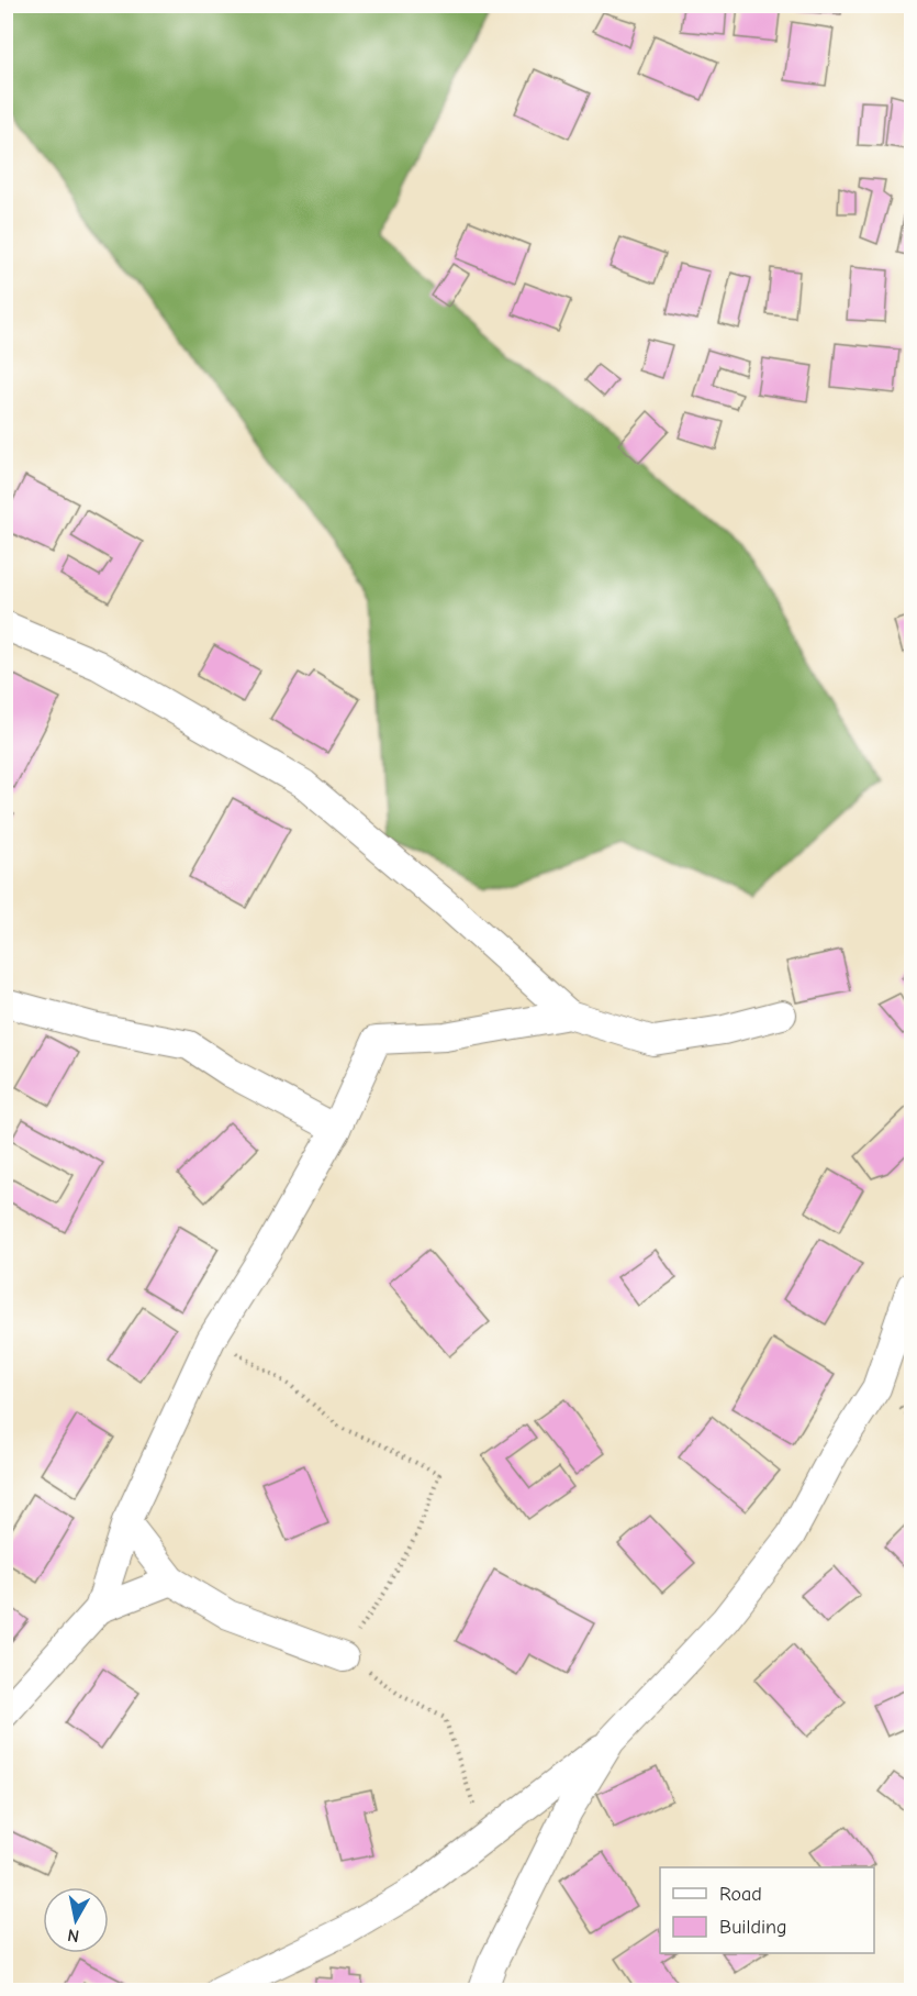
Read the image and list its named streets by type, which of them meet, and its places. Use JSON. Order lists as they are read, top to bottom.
{
  "legend": ["Road", "Building"],
  "north": "bottom"
}
